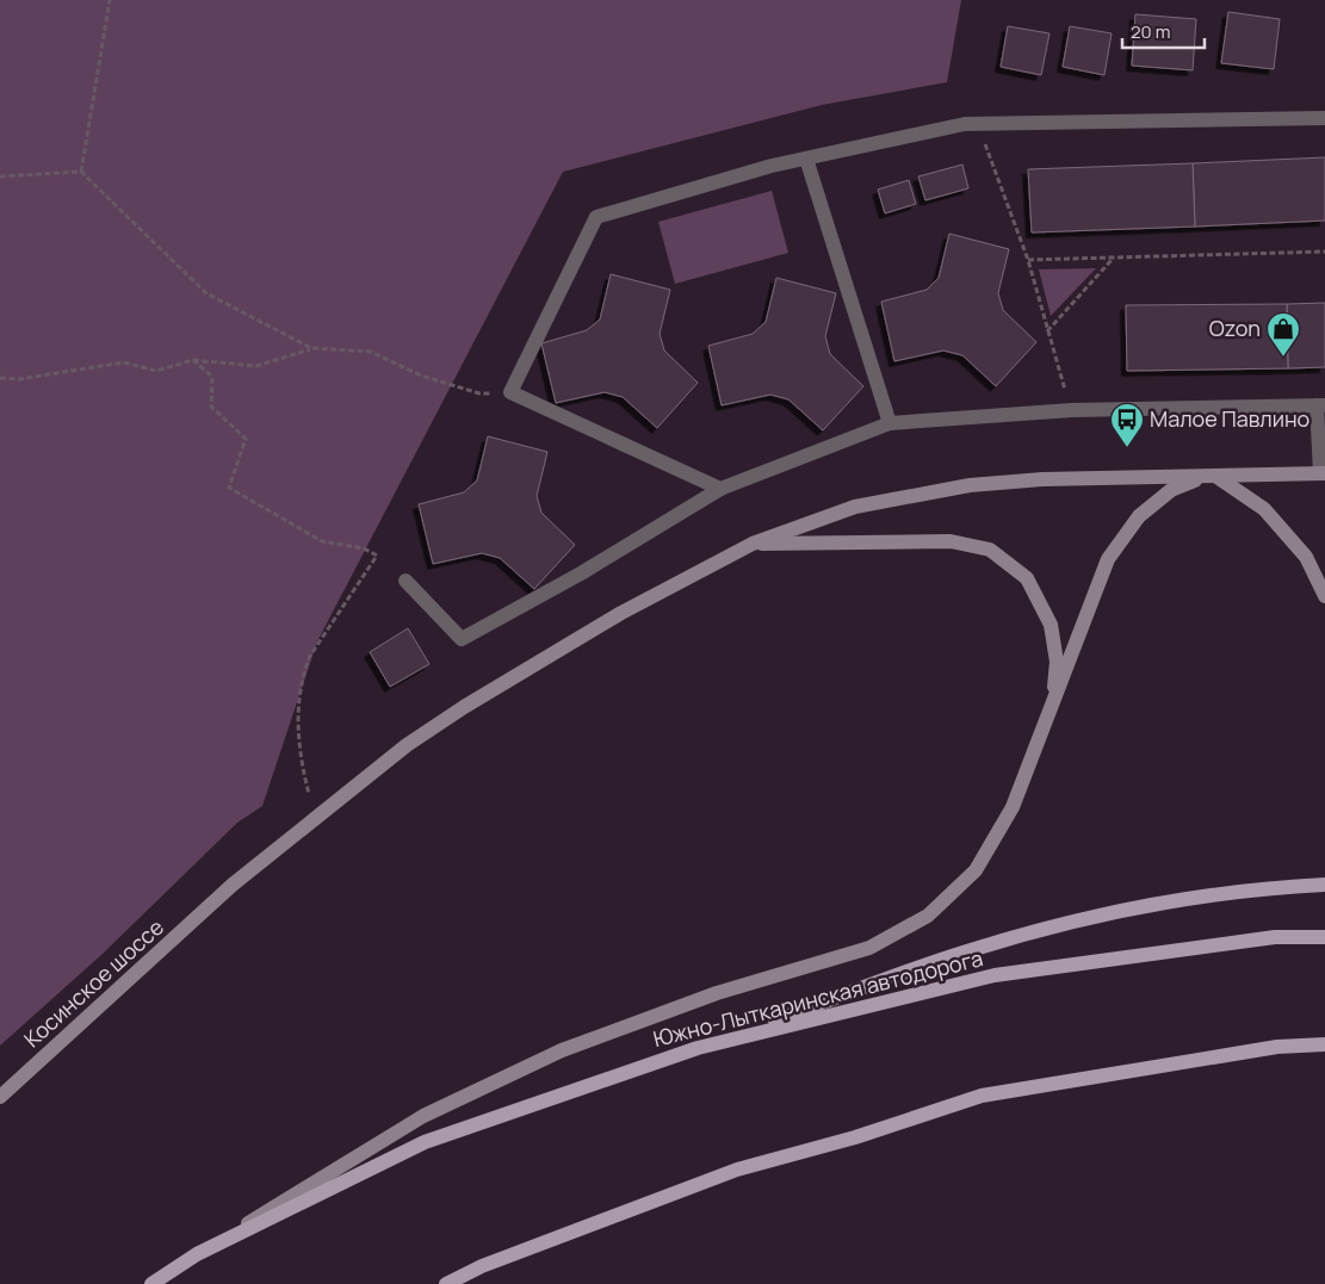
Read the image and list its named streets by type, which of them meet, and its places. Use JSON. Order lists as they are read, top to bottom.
{
  "streets": {
    "main road": ["Косинское шоссе", "Южно-Лыткаринская автодорога"]
  },
  "places": {
    "shop": ["Ozon"],
    "bus stop": ["Малое Павлино"]
  },
  "scale_bar": "20 m"
}
